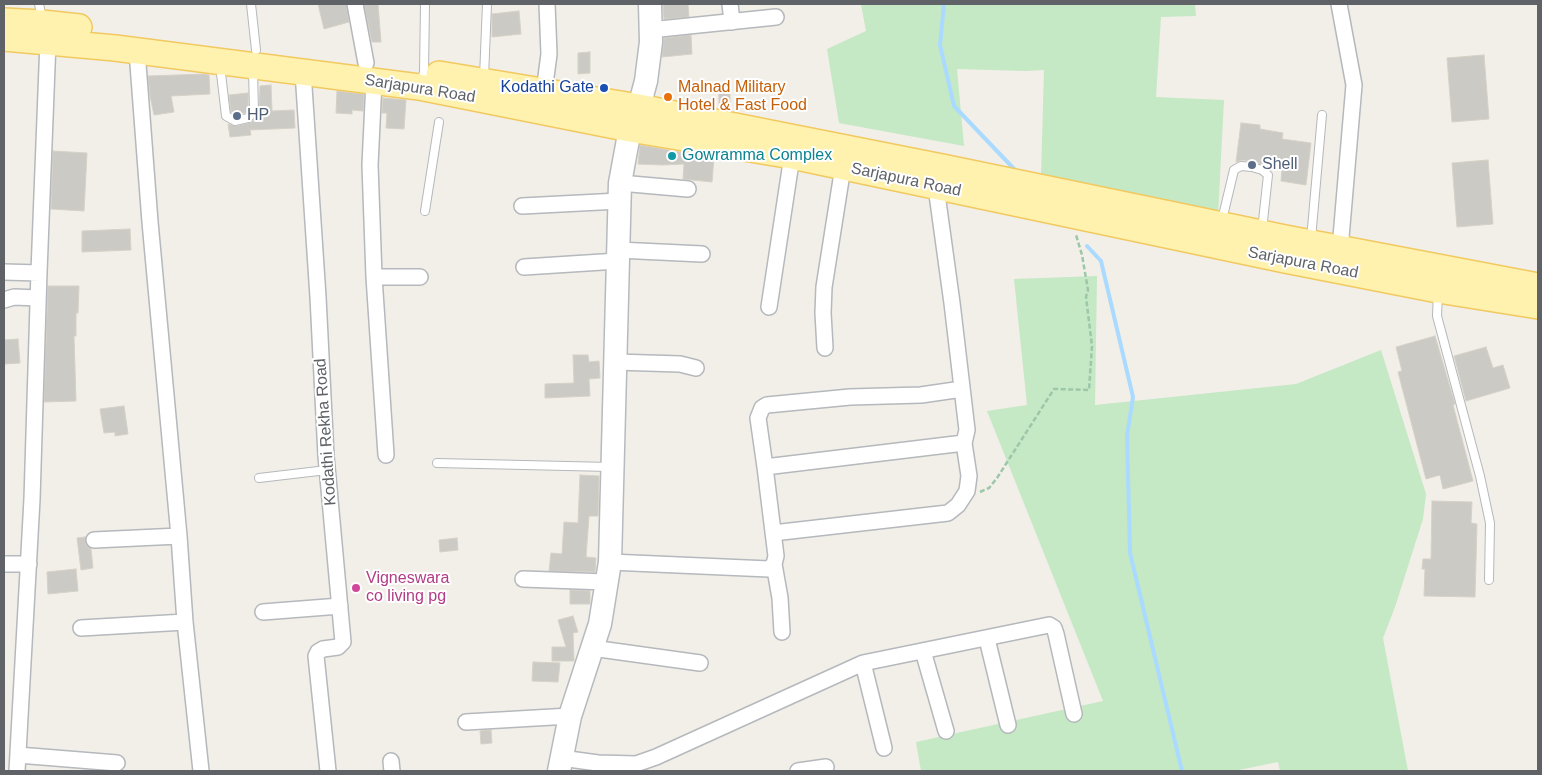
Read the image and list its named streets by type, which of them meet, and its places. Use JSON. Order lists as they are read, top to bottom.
{
  "streets": {
    "main road": ["Sarjapura Road"],
    "street": ["Kodathi Rekha Road"]
  },
  "crossings": [
    ["Sarjapura Road", "Kodathi Rekha Road"]
  ],
  "places": [
    "Kodathi Gate",
    "Malnad Military Hotel & Fast Food",
    "HP",
    "Gowramma Complex",
    "Shell",
    "Vigneswara co living pg"
  ]
}
